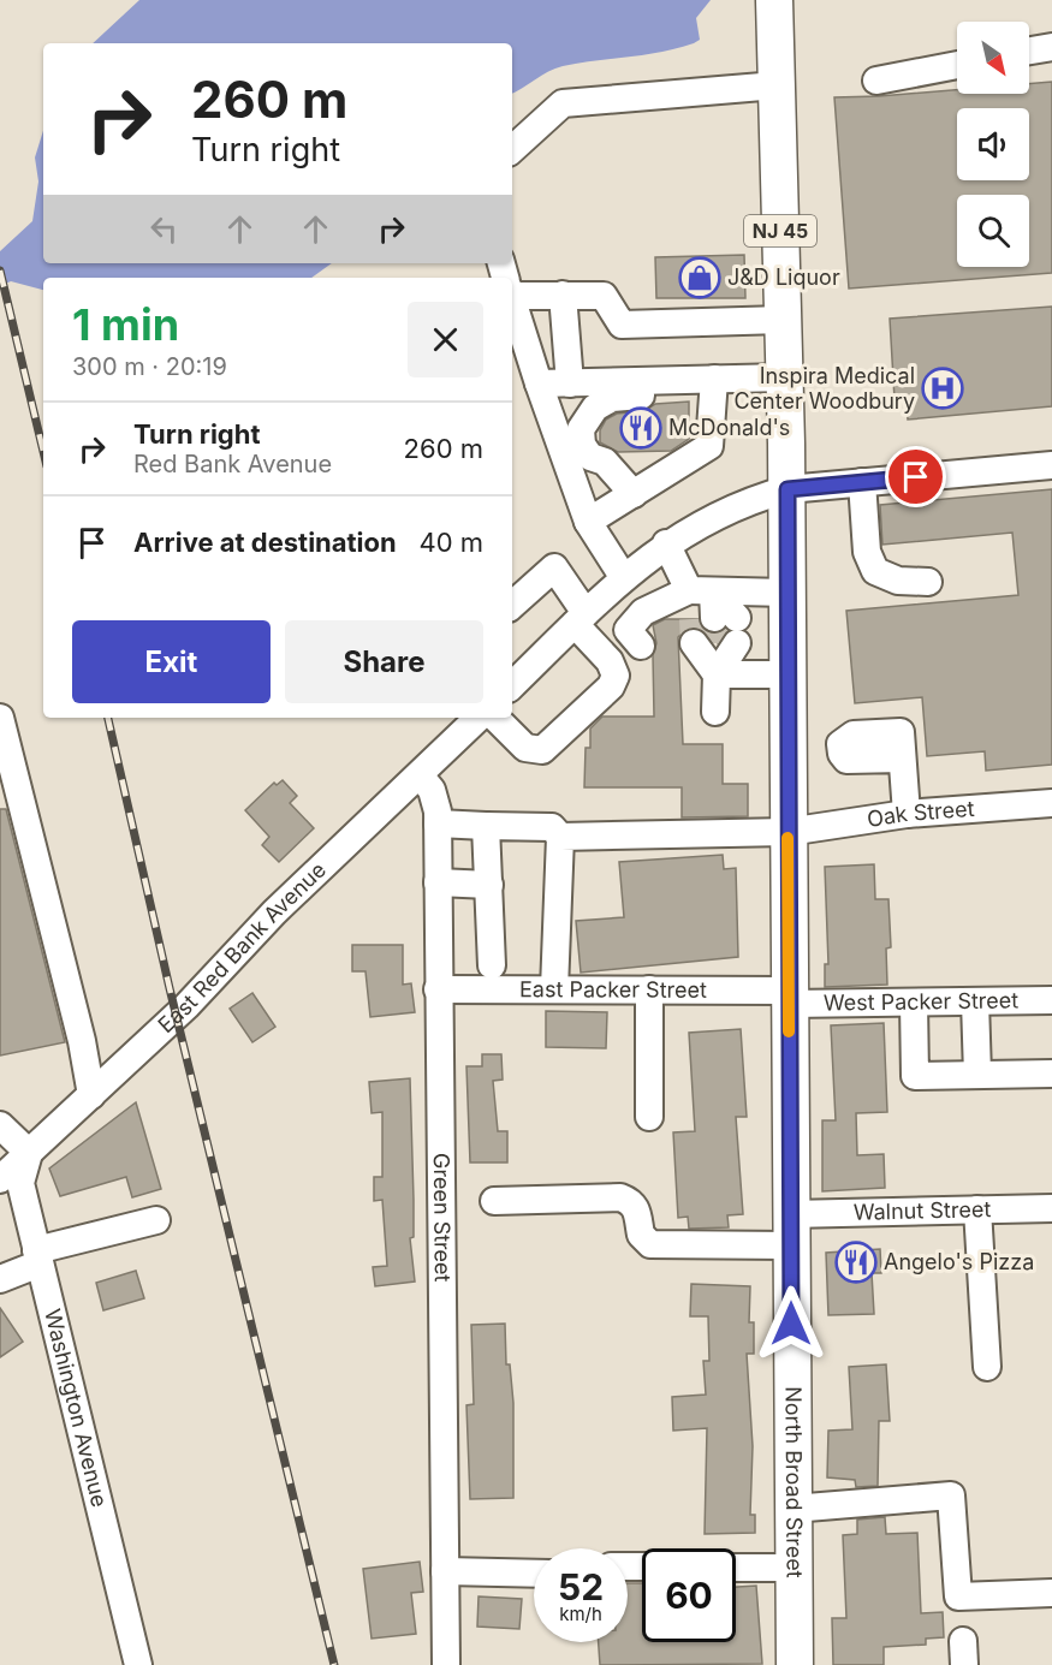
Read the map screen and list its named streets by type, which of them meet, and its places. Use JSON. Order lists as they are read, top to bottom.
{
  "streets": {
    "main road": ["NJ 45", "North Broad Street"],
    "street": [
      "Oak Street",
      "East Red Bank Avenue",
      "East Packer Street",
      "West Packer Street",
      "Walnut Street",
      "Green Street",
      "Washington Avenue"
    ]
  },
  "crossings": [
    ["Oak Street", "Green Street"],
    ["Oak Street", "North Broad Street"],
    ["East Red Bank Avenue", "Green Street"],
    ["East Red Bank Avenue", "Washington Avenue"],
    ["East Packer Street", "West Packer Street"],
    ["East Packer Street", "Green Street"],
    ["East Packer Street", "North Broad Street"],
    ["West Packer Street", "North Broad Street"],
    ["Walnut Street", "North Broad Street"]
  ],
  "places": {
    "shop": ["J&D Liquor"],
    "hospital": ["Inspira Medical Center Woodbury"],
    "restaurant": ["McDonald's", "Angelo's Pizza"]
  },
  "north": "bottom right",
  "page": {
    "turn": ["260 m", "Turn right"],
    "heading": ["1 min", "300 m · 20:19"],
    "list": [
      {
        "name": "Turn right",
        "note": "Red Bank Avenue",
        "value": "260 m"
      },
      {
        "name": "Arrive at destination",
        "value": "40 m"
      }
    ],
    "buttons": ["Exit", "Share"],
    "speed": "52 km/h",
    "limit": "60"
  }
}
